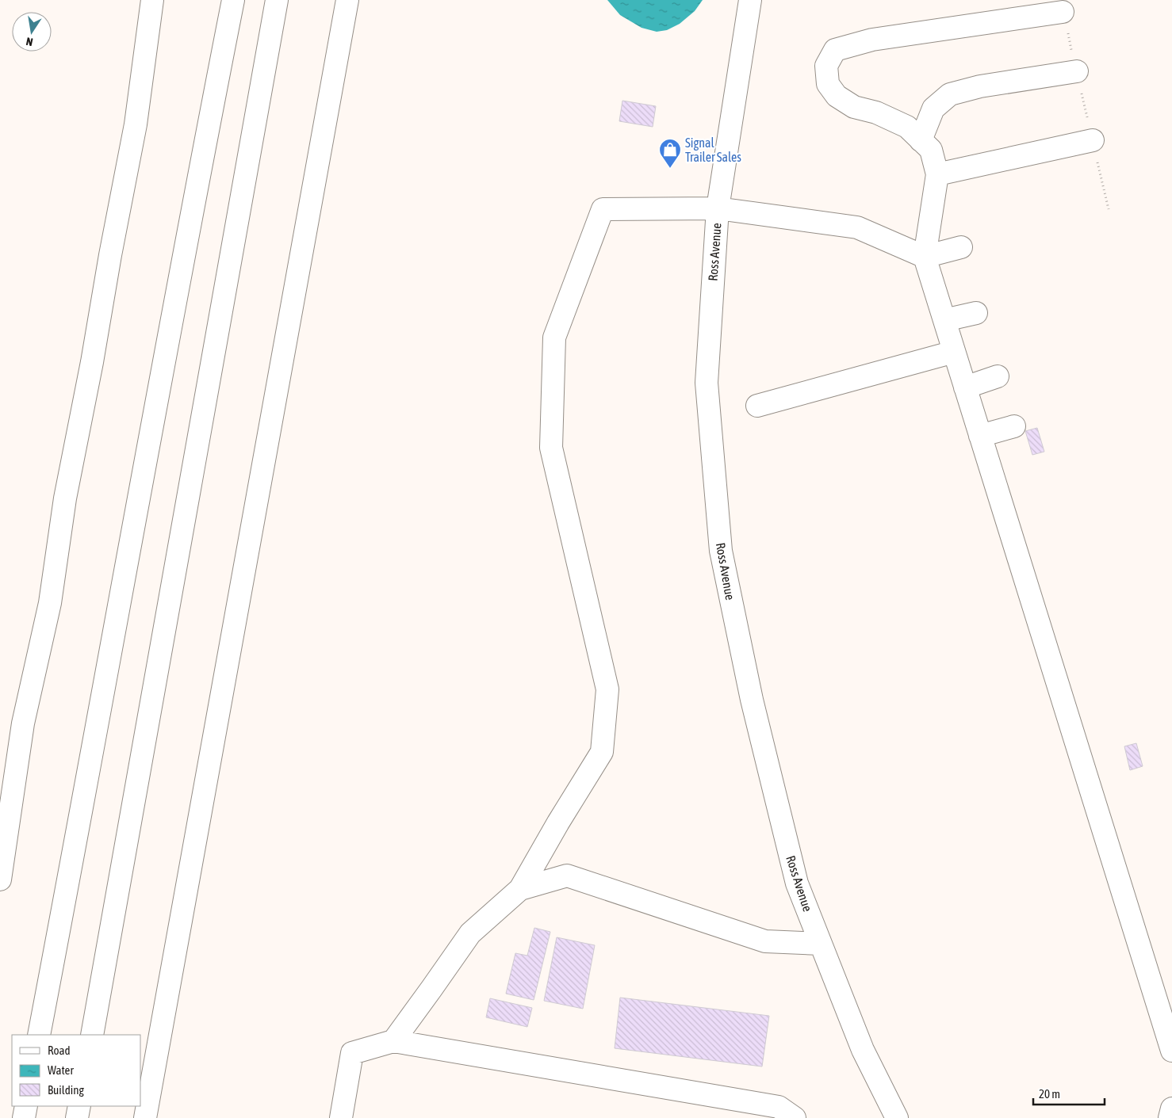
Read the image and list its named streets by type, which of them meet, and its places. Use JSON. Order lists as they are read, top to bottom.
{
  "streets": {
    "main road": ["Ross Avenue"]
  },
  "places": {
    "shop": ["Signal Trailer Sales"]
  },
  "legend": ["Road", "Water", "Building"],
  "scale_bar": "20 m",
  "north": "bottom"
}
